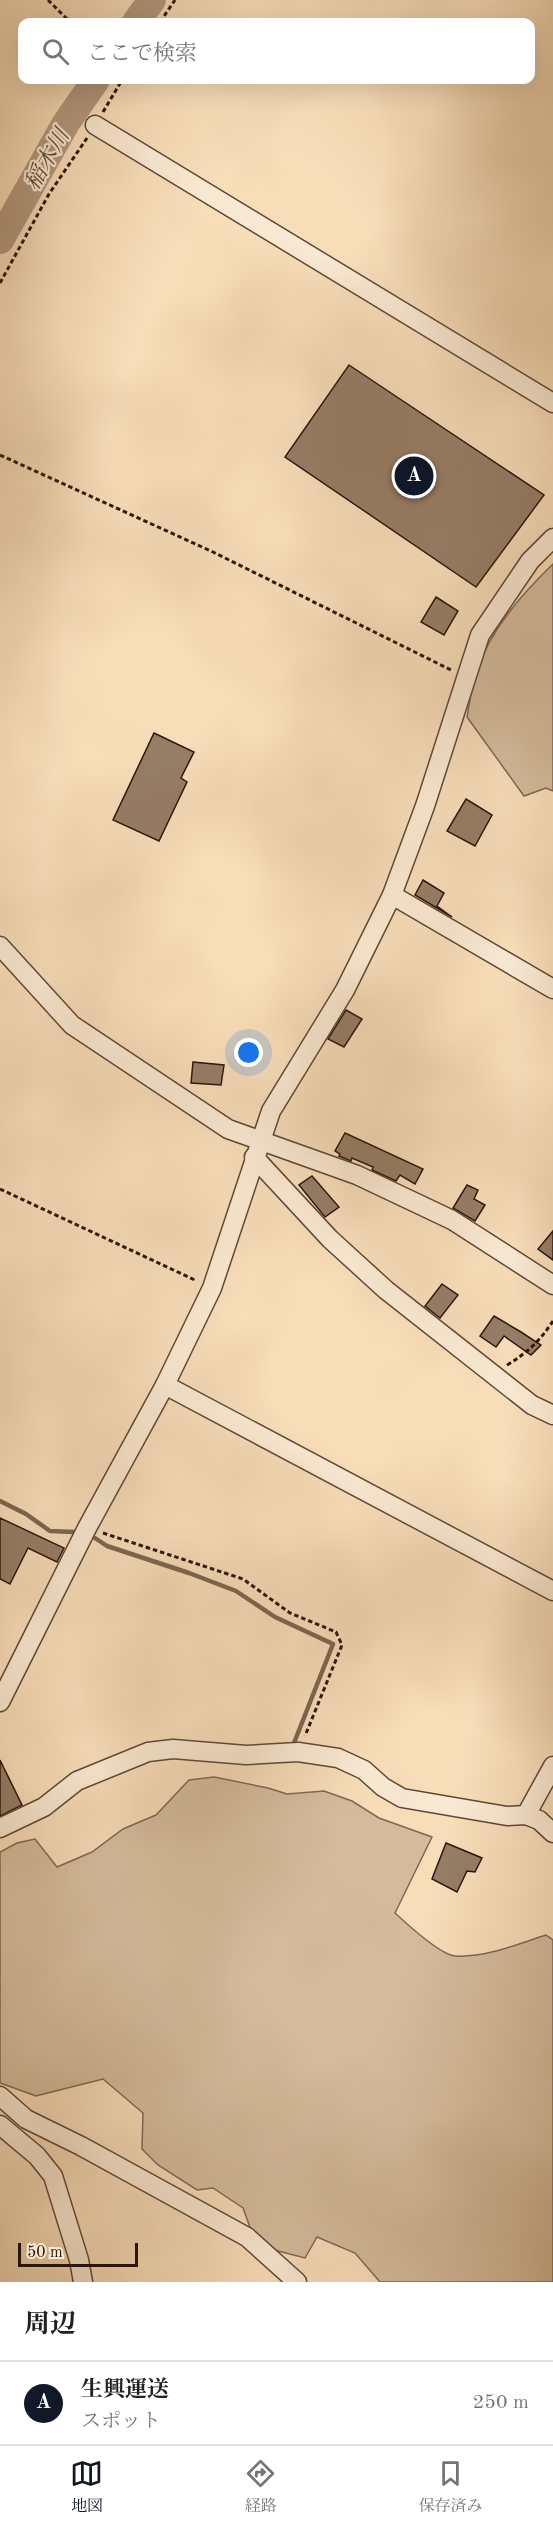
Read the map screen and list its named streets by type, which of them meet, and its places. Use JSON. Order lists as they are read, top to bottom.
{
  "water": ["稲木川"],
  "scale_bar": "50 m",
  "page": {
    "search": "ここで検索",
    "pins": "A",
    "scale": "50 m",
    "heading": "周辺",
    "list": [
      {
        "mark": "A",
        "name": "生興運送",
        "note": "スポット",
        "value": "250 m"
      }
    ],
    "nav": ["地図", "経路", "保存済み"]
  }
}
